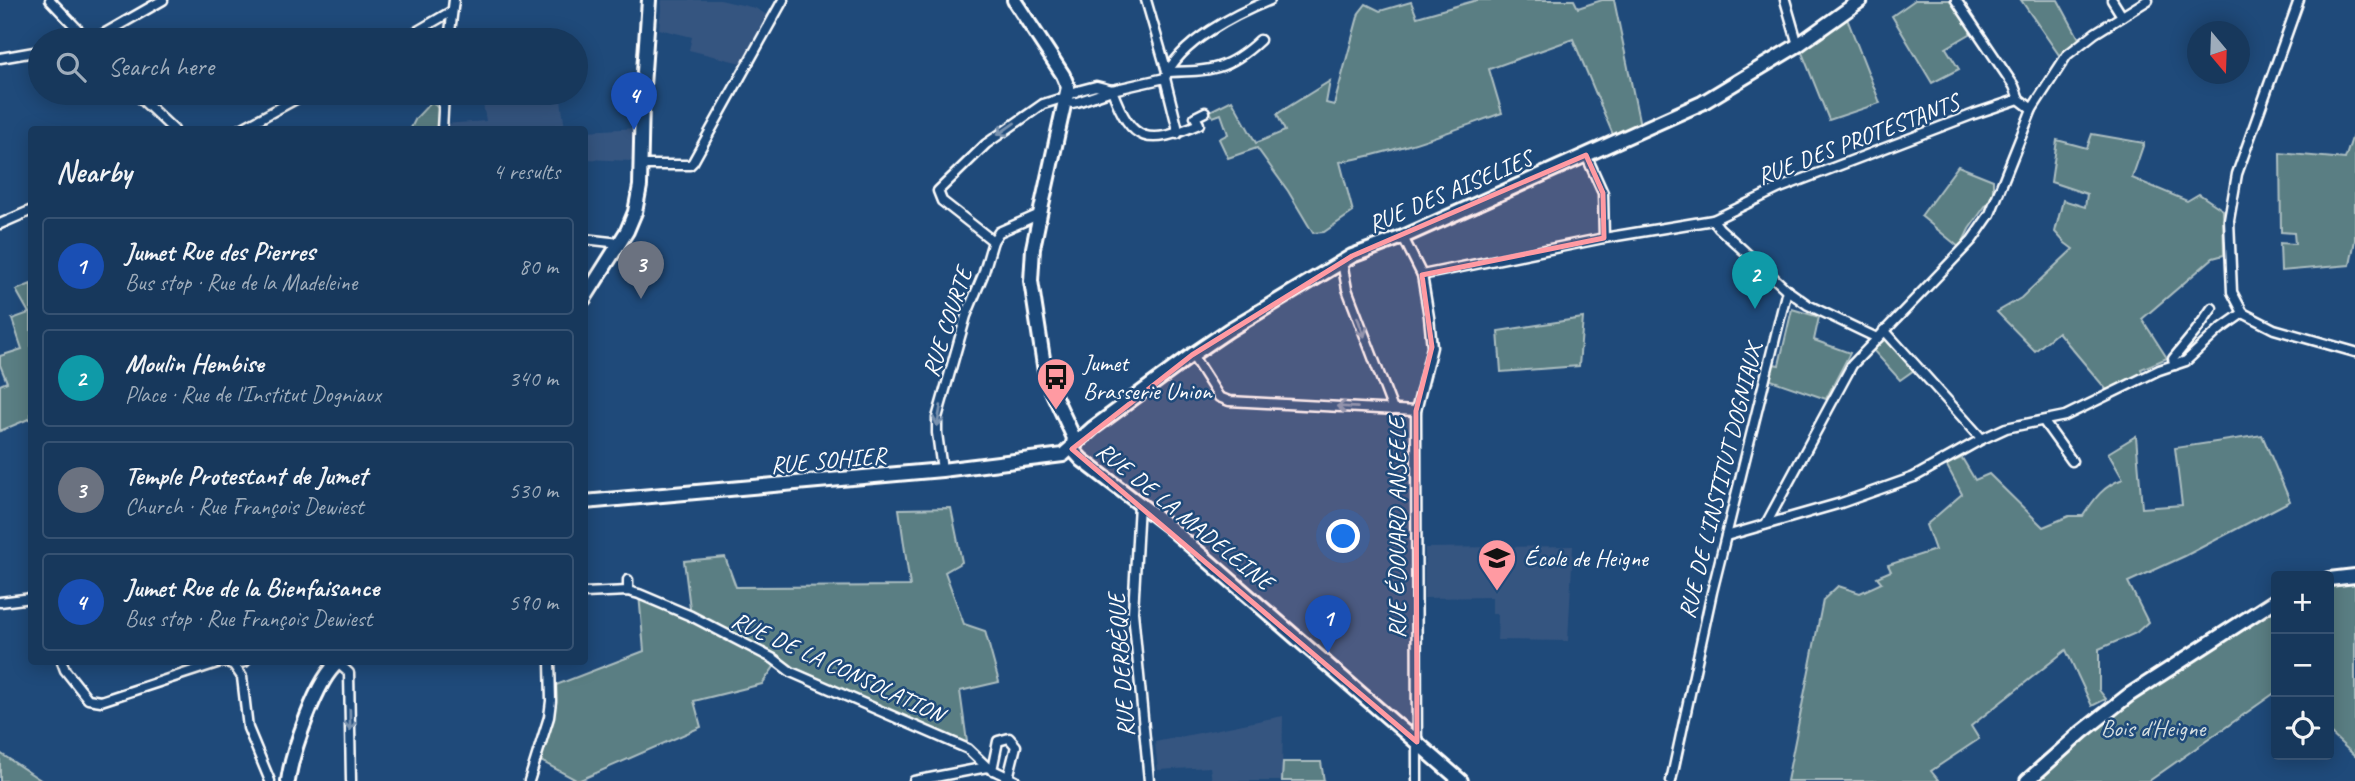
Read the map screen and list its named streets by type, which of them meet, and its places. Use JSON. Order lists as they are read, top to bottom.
{
  "streets": {
    "street": [
      "RUE DES PROTESTANTS",
      "RUE DES AISELIES",
      "RUE COURTE",
      "RUE SOHIER",
      "RUE DE L'INSTITUT DOGNIAUX",
      "RUE DE LA MADELEINE",
      "RUE ÉDOUARD ANSEELE",
      "RUE DERBÈQUE",
      "RUE DE LA CONSOLATION"
    ]
  },
  "crossings": [
    ["RUE DES PROTESTANTS", "RUE ÉDOUARD ANSEELE"],
    ["RUE DES AISELIES", "RUE SOHIER"],
    ["RUE DES AISELIES", "RUE DE LA MADELEINE"],
    ["RUE DES AISELIES", "RUE ÉDOUARD ANSEELE"],
    ["RUE COURTE", "RUE SOHIER"],
    ["RUE SOHIER", "RUE DE LA MADELEINE"],
    ["RUE DE LA MADELEINE", "RUE ÉDOUARD ANSEELE"],
    ["RUE DE LA MADELEINE", "RUE DERBÈQUE"]
  ],
  "parks": ["Bois d'Heigne"],
  "places": {
    "bus stop": ["Jumet Brasserie Union"],
    "school or university": ["École de Heigne"]
  },
  "north": "bottom",
  "page": {
    "search": "Search here",
    "pins": [
      "4",
      "3",
      "2",
      "1"
    ],
    "heading": ["Nearby", "4 results"],
    "list": [
      {
        "mark": "1",
        "name": "Jumet Rue des Pierres",
        "note": "Bus stop · Rue de la Madeleine",
        "value": "80 m"
      },
      {
        "mark": "2",
        "name": "Moulin Hembise",
        "note": "Place · Rue de l'Institut Dogniaux",
        "value": "340 m"
      },
      {
        "mark": "3",
        "name": "Temple Protestant de Jumet",
        "note": "Church · Rue François Dewiest",
        "value": "530 m"
      },
      {
        "mark": "4",
        "name": "Jumet Rue de la Bienfaisance",
        "note": "Bus stop · Rue François Dewiest",
        "value": "590 m"
      }
    ],
    "map_buttons": ["+", "−"]
  }
}
